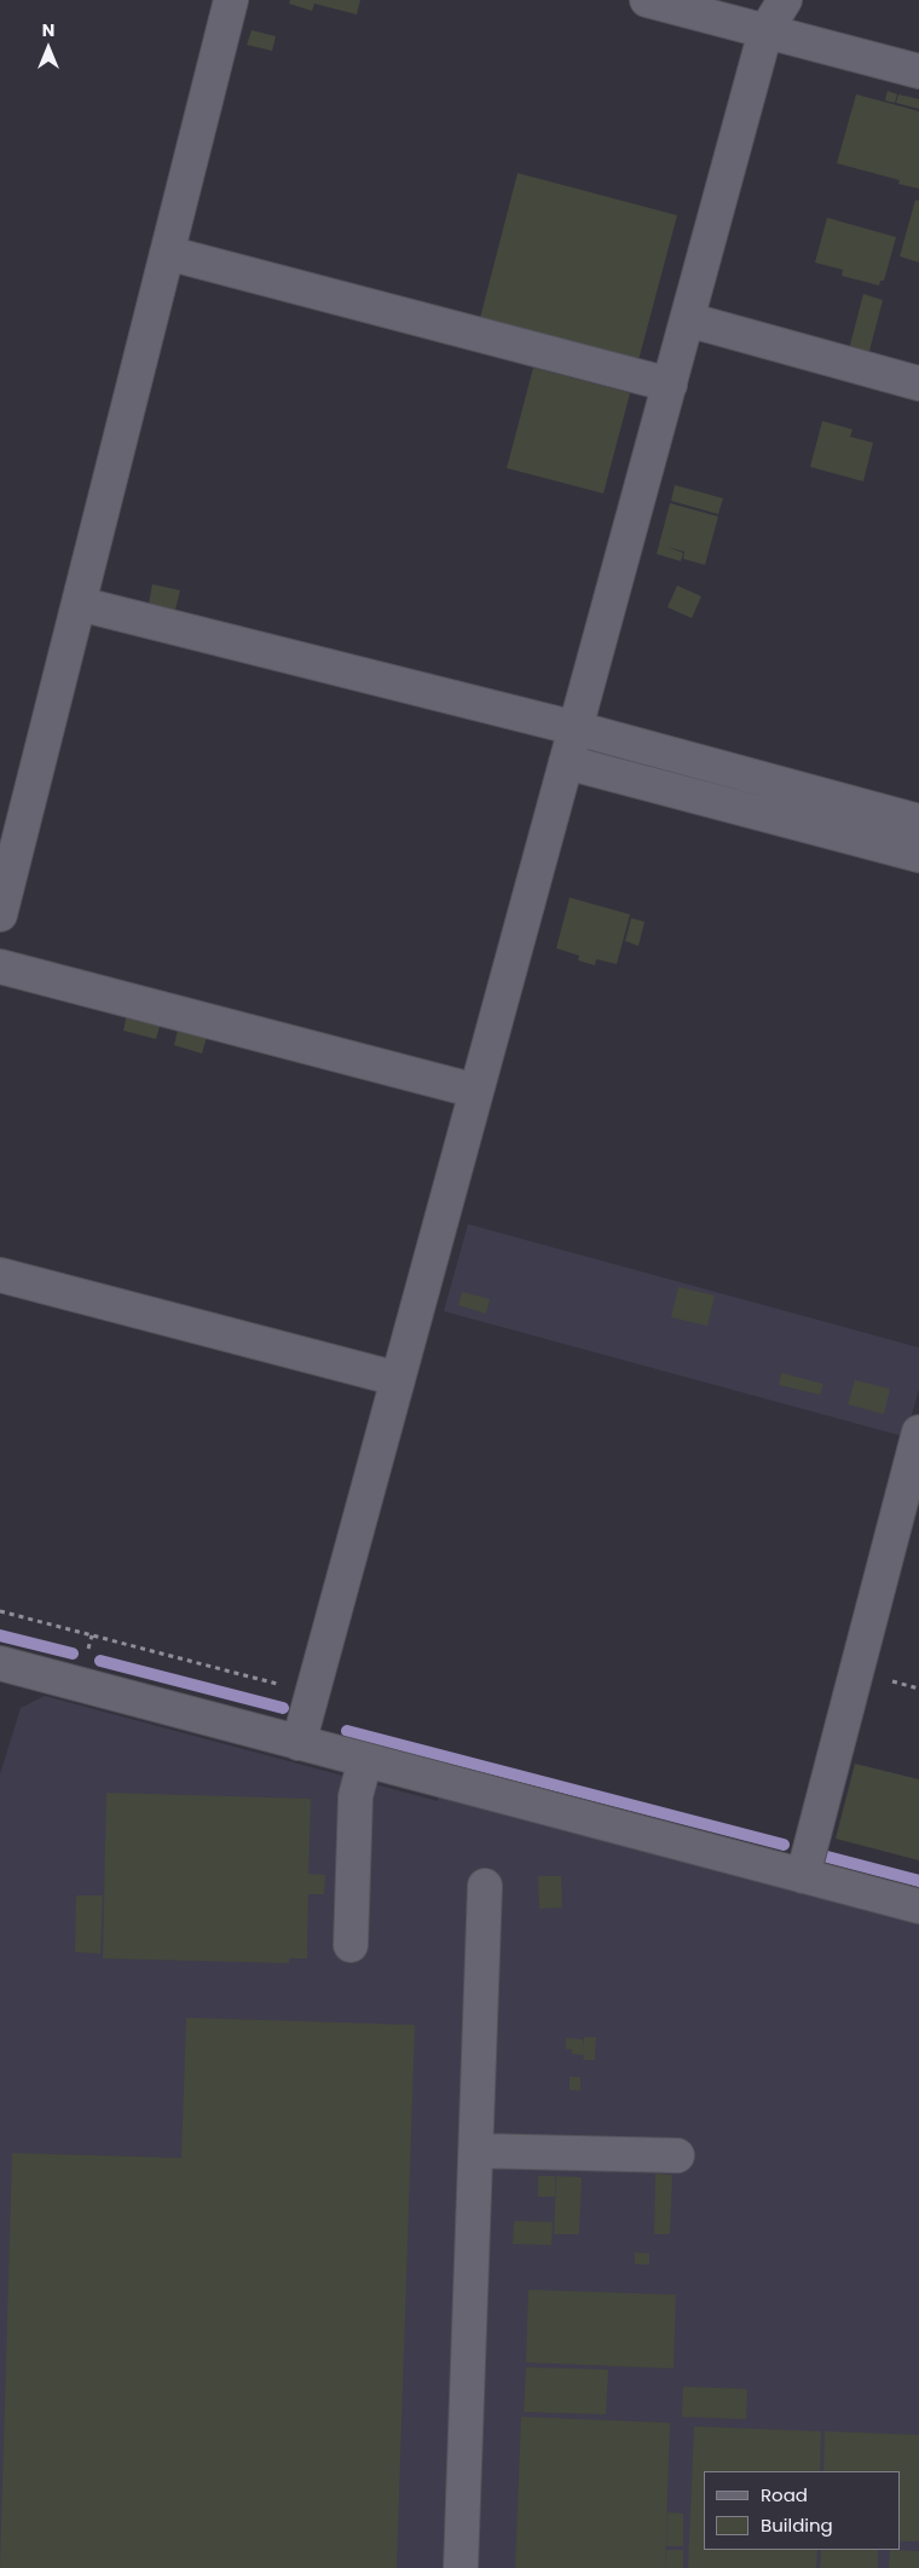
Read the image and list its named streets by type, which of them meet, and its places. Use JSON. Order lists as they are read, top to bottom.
{
  "legend": ["Road", "Building"],
  "north": "top"
}
